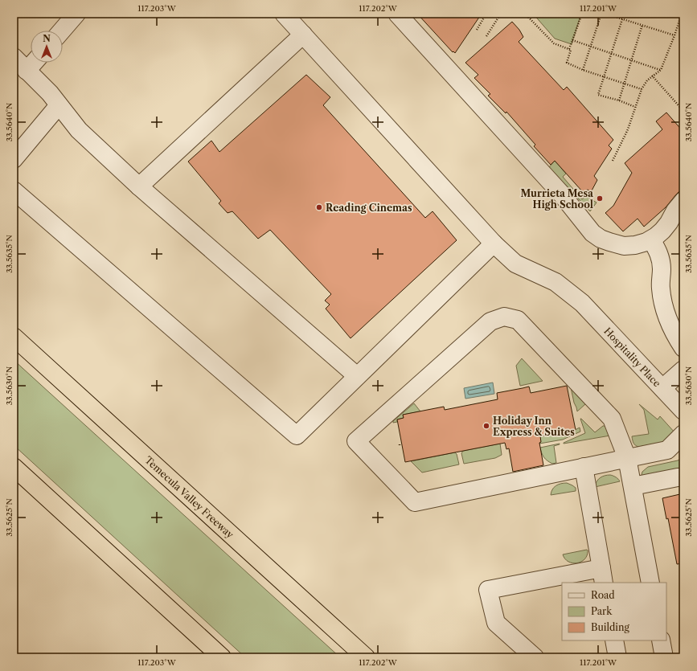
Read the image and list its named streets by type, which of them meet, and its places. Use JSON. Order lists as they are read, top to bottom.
{
  "streets": {
    "highway": ["Temecula Valley Freeway"],
    "street": ["Hospitality Place"]
  },
  "places": ["Murrieta Mesa High School", "Reading Cinemas", "Holiday Inn Express & Suites"],
  "legend": ["Road", "Park", "Building"],
  "north": "top",
  "coordinates": [
    "117.203°W",
    "117.202°W",
    "117.201°W",
    "33.5640°N",
    "33.5635°N",
    "33.5630°N",
    "33.5625°N"
  ]
}
